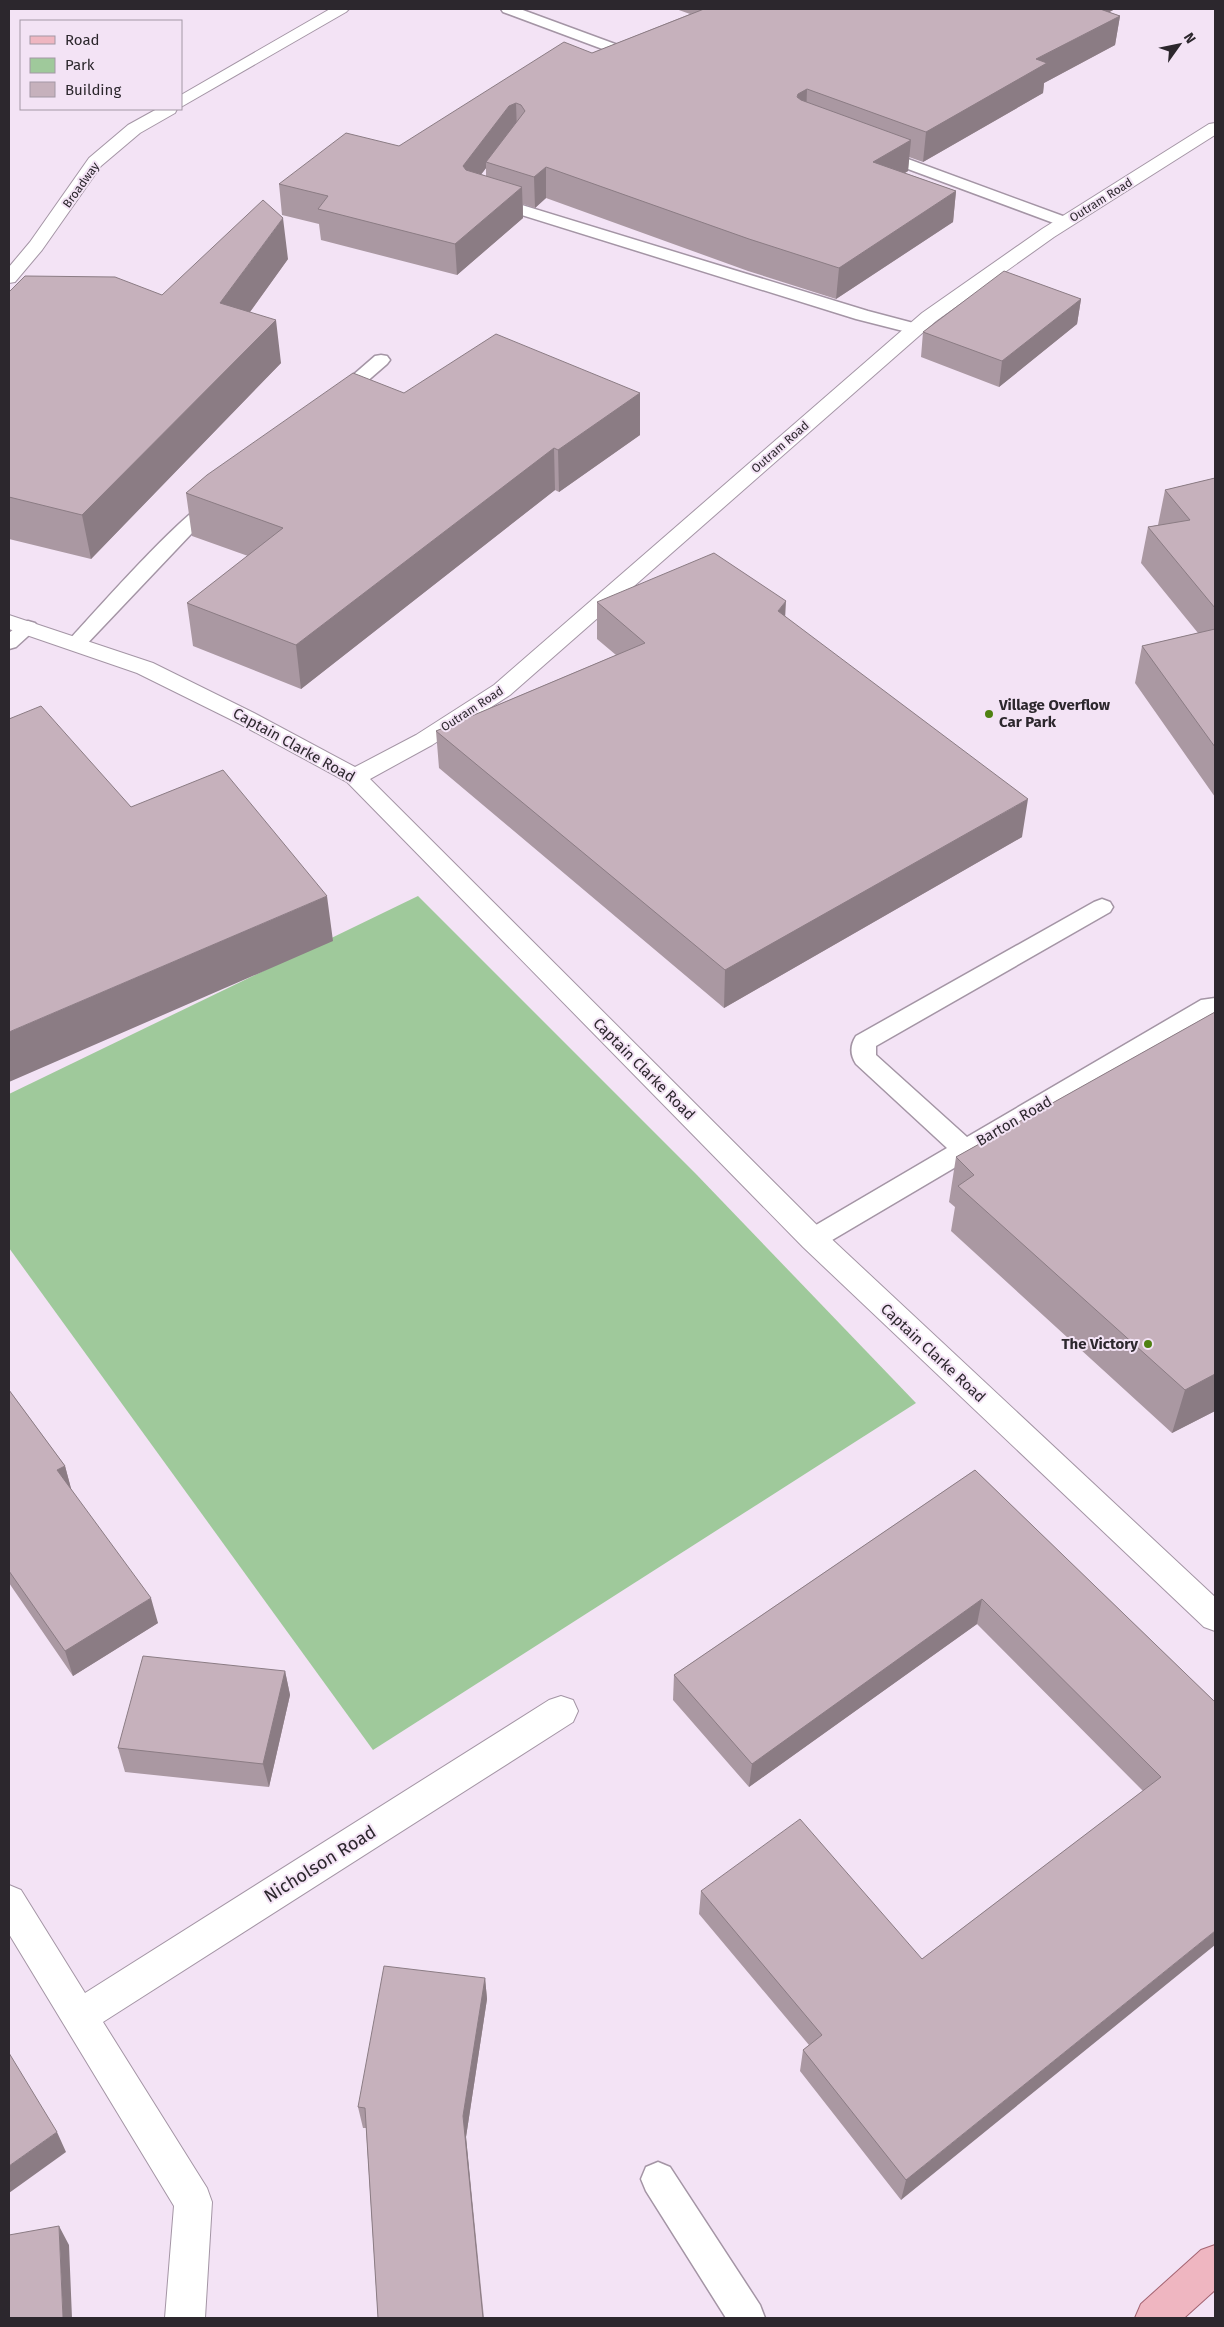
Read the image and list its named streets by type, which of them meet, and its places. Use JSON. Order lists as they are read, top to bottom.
{
  "streets": {
    "street": [
      "Broadway",
      "Outram Road",
      "Captain Clarke Road",
      "Nicholson Road"
    ],
    "lane": ["Barton Road"]
  },
  "crossings": [
    ["Outram Road", "Captain Clarke Road"],
    ["Captain Clarke Road", "Barton Road"]
  ],
  "places": ["Village Overflow Car Park", "The Victory"],
  "legend": ["Road", "Park", "Building"],
  "north": "top right"
}
